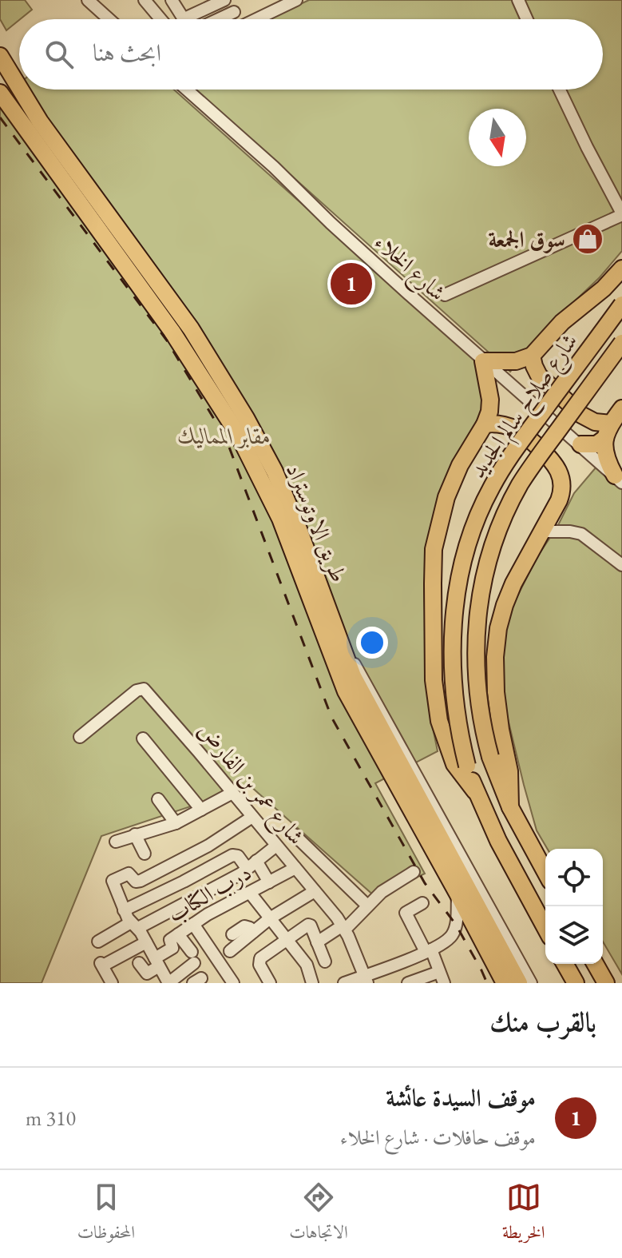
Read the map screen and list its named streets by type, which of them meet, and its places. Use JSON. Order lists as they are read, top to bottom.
{
  "streets": {
    "highway": ["شارع صلاح سالم الجديد", "طريق الاوتوستراد"],
    "street": ["شارع الخلاء", "شارع عمر بن الفارض", "درب الكتاب"]
  },
  "crossings": [
    ["شارع عمر بن الفارض", "درب الكتاب"]
  ],
  "parks": ["مقابر المماليك"],
  "places": {
    "shop": ["سوق الجمعة"]
  },
  "north": "bottom",
  "page": {
    "search": "ابحث هنا",
    "pins": "1",
    "heading": "بالقرب منك",
    "list": [
      {
        "mark": "1",
        "name": "موقف السيدة عائشة",
        "note": "موقف حافلات · شارع الخلاء",
        "value": "310 m"
      }
    ],
    "nav": ["الخريطة", "الاتجاهات", "المحفوظات"]
  }
}
